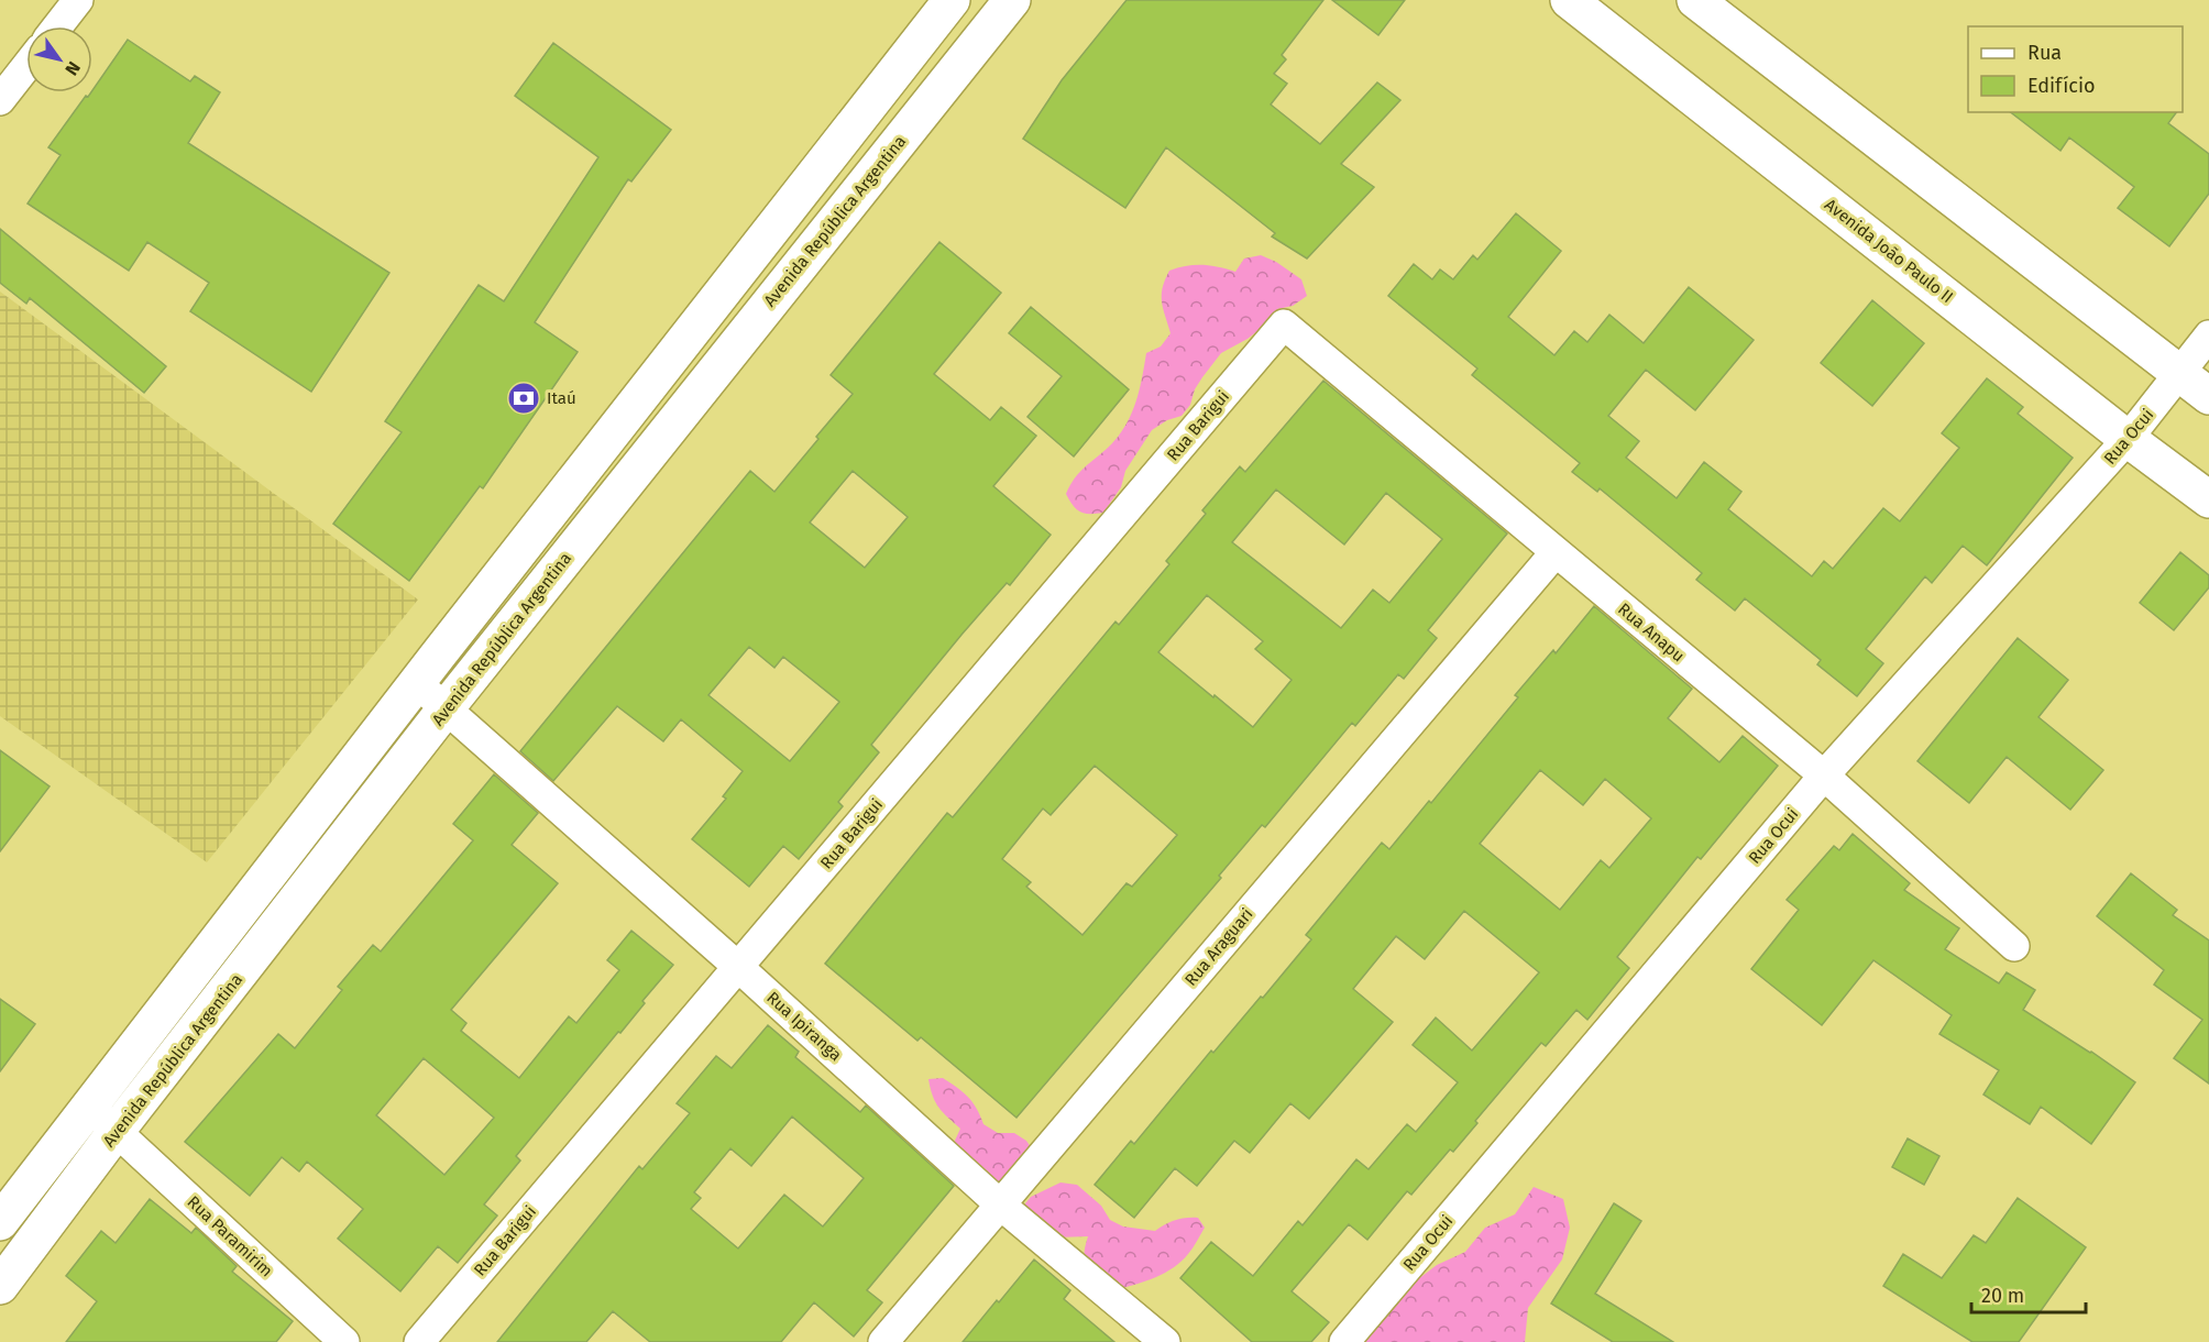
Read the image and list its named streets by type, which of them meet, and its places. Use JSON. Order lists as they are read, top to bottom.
{
  "streets": {
    "main road": ["Avenida República Argentina", "Avenida João Paulo II"],
    "street": [
      "Rua Barigui",
      "Rua Ocui",
      "Rua Anapu",
      "Rua Araguari",
      "Rua Ipiranga",
      "Rua Paramirim"
    ]
  },
  "crossings": [
    ["Avenida República Argentina", "Rua Ipiranga"],
    ["Avenida República Argentina", "Rua Paramirim"],
    ["Avenida João Paulo II", "Rua Ocui"],
    ["Rua Barigui", "Rua Anapu"],
    ["Rua Barigui", "Rua Ipiranga"],
    ["Rua Ocui", "Rua Anapu"],
    ["Rua Anapu", "Rua Araguari"],
    ["Rua Araguari", "Rua Ipiranga"]
  ],
  "places": {
    "bank": ["Itaú"]
  },
  "legend": ["Rua", "Edifício"],
  "scale_bar": "20 m",
  "north": "bottom right"
}
